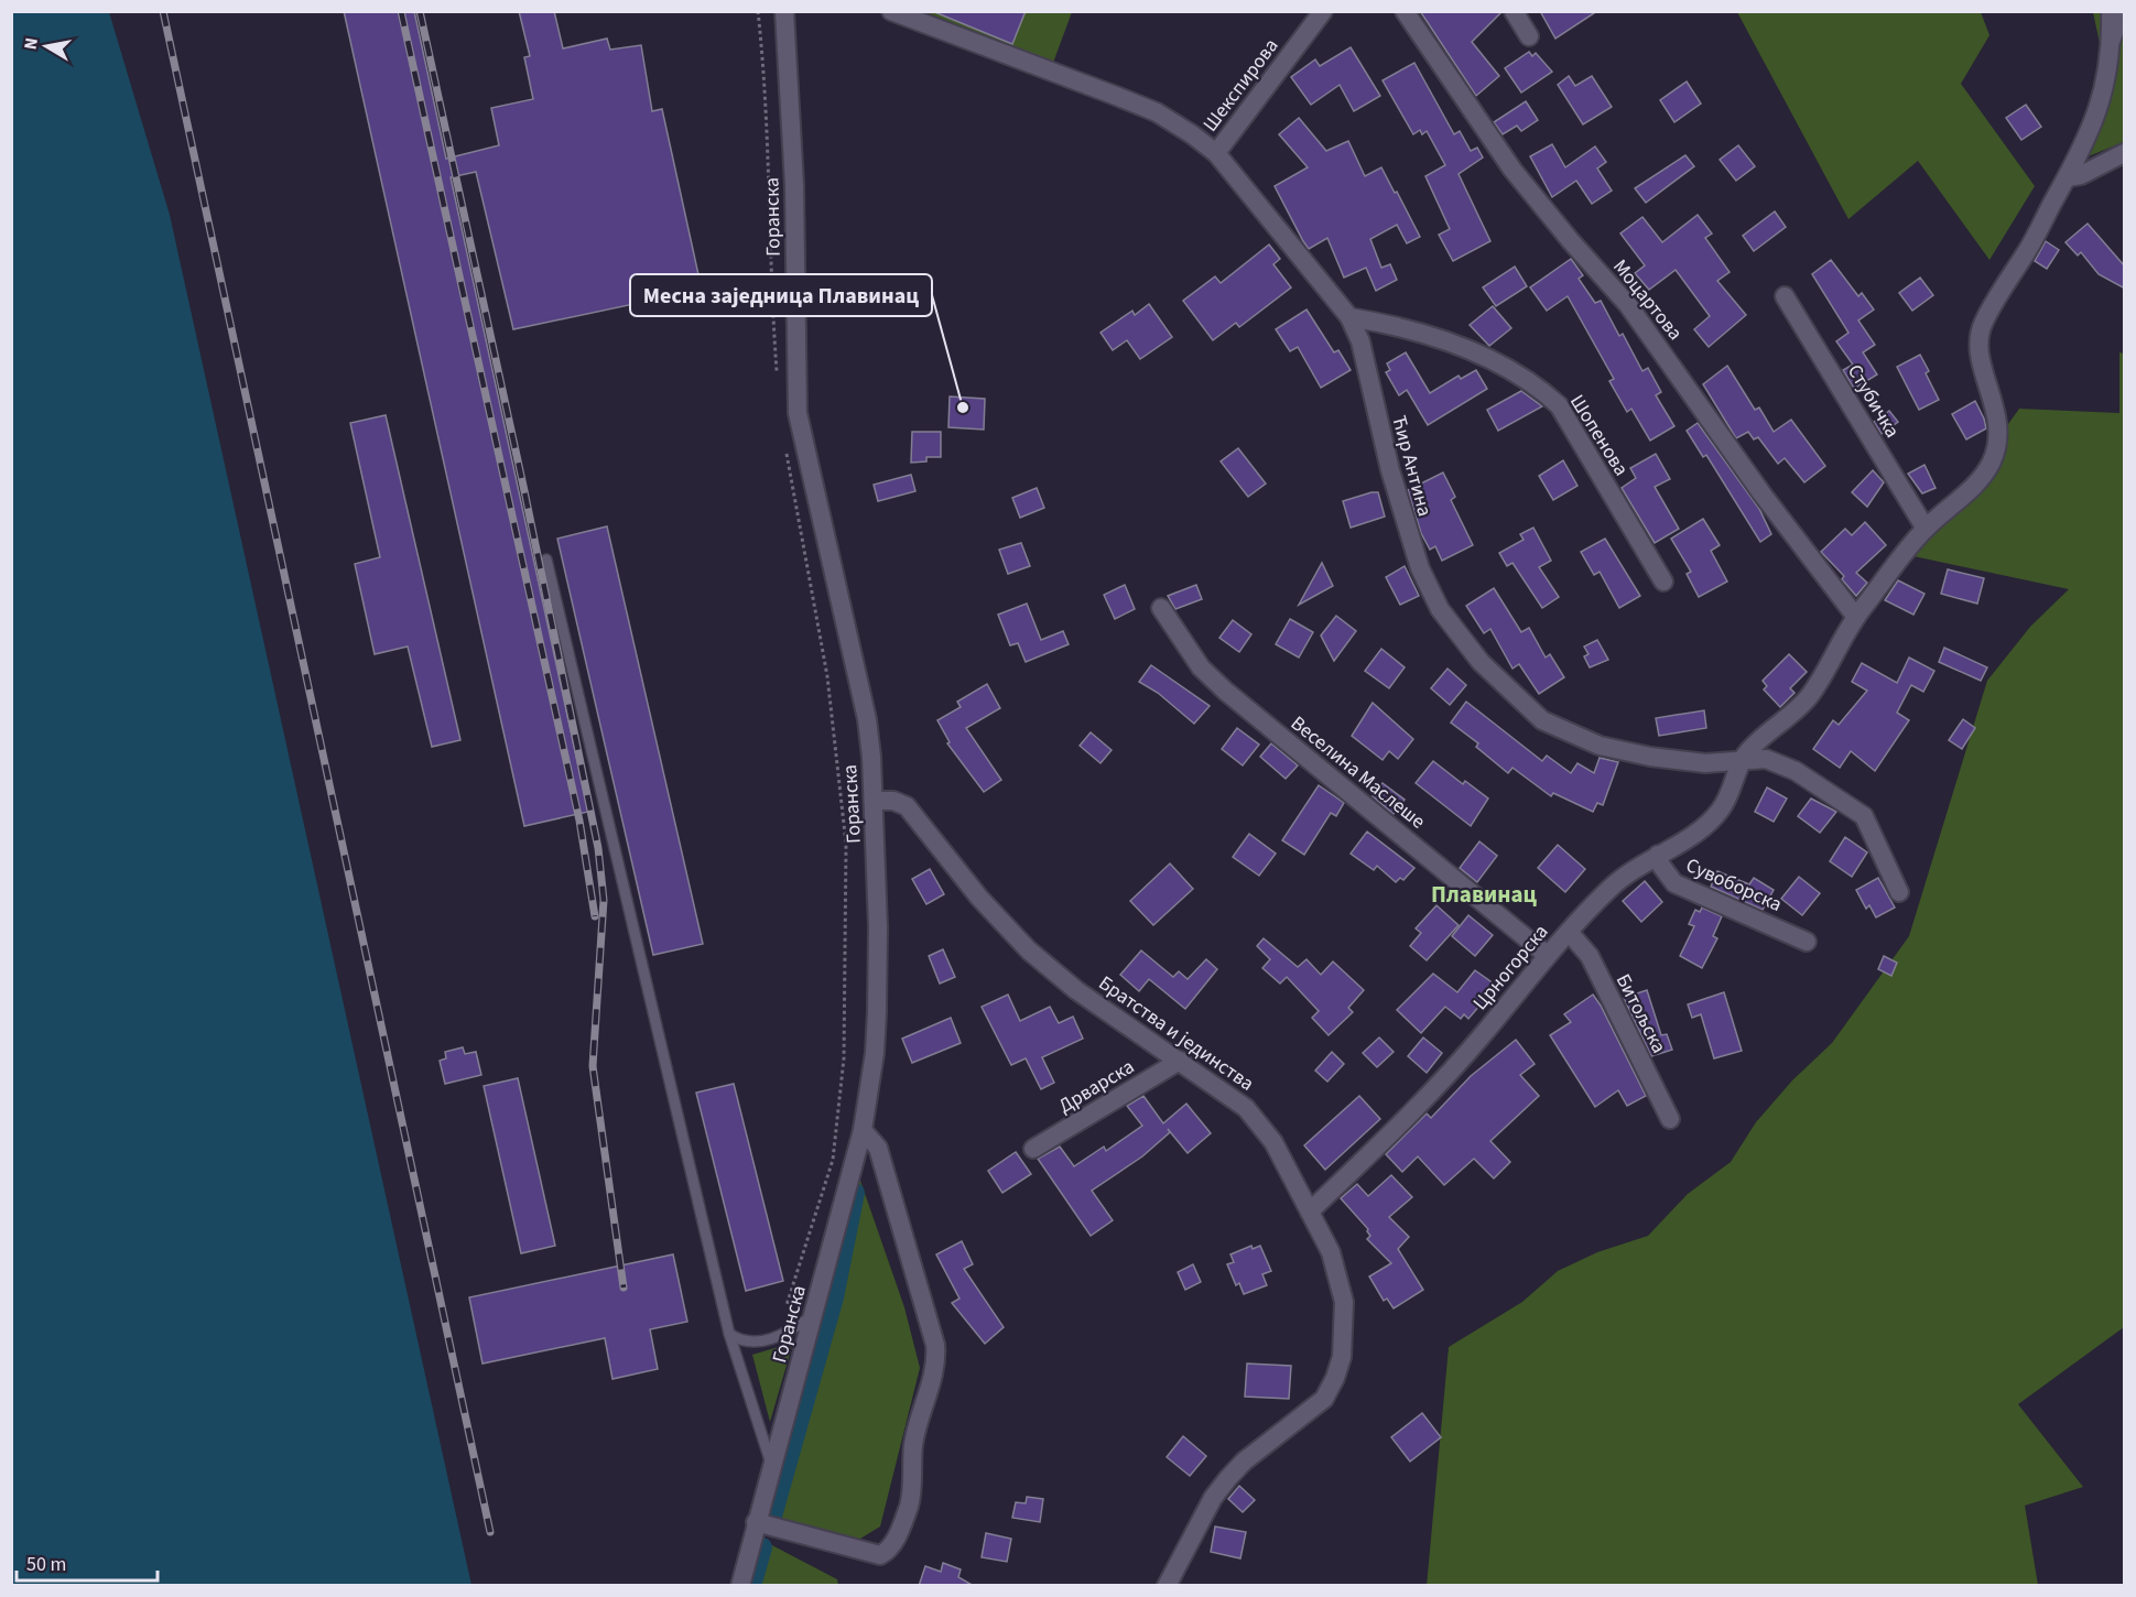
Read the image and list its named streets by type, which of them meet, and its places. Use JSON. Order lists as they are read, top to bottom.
{
  "streets": {
    "street": [
      "Шекспирова",
      "Горанска",
      "Моцартова",
      "Стубичка",
      "Шопенова",
      "Ћир Антина",
      "Веселина Маслеше",
      "Сувоборска",
      "Црногорска",
      "Битољска",
      "Братства и јединства",
      "Дрварска"
    ]
  },
  "crossings": [
    ["Шекспирова", "Ћир Антина"],
    ["Горанска", "Братства и јединства"],
    ["Шопенова", "Ћир Антина"],
    ["Ћир Антина", "Црногорска"],
    ["Веселина Маслеше", "Црногорска"],
    ["Сувоборска", "Црногорска"],
    ["Црногорска", "Битољска"],
    ["Црногорска", "Братства и јединства"],
    ["Братства и јединства", "Дрварска"]
  ],
  "districts": ["Плавинац"],
  "places": ["Месна заједница Плавинац"],
  "scale_bar": "50 m",
  "north": "left"
}
